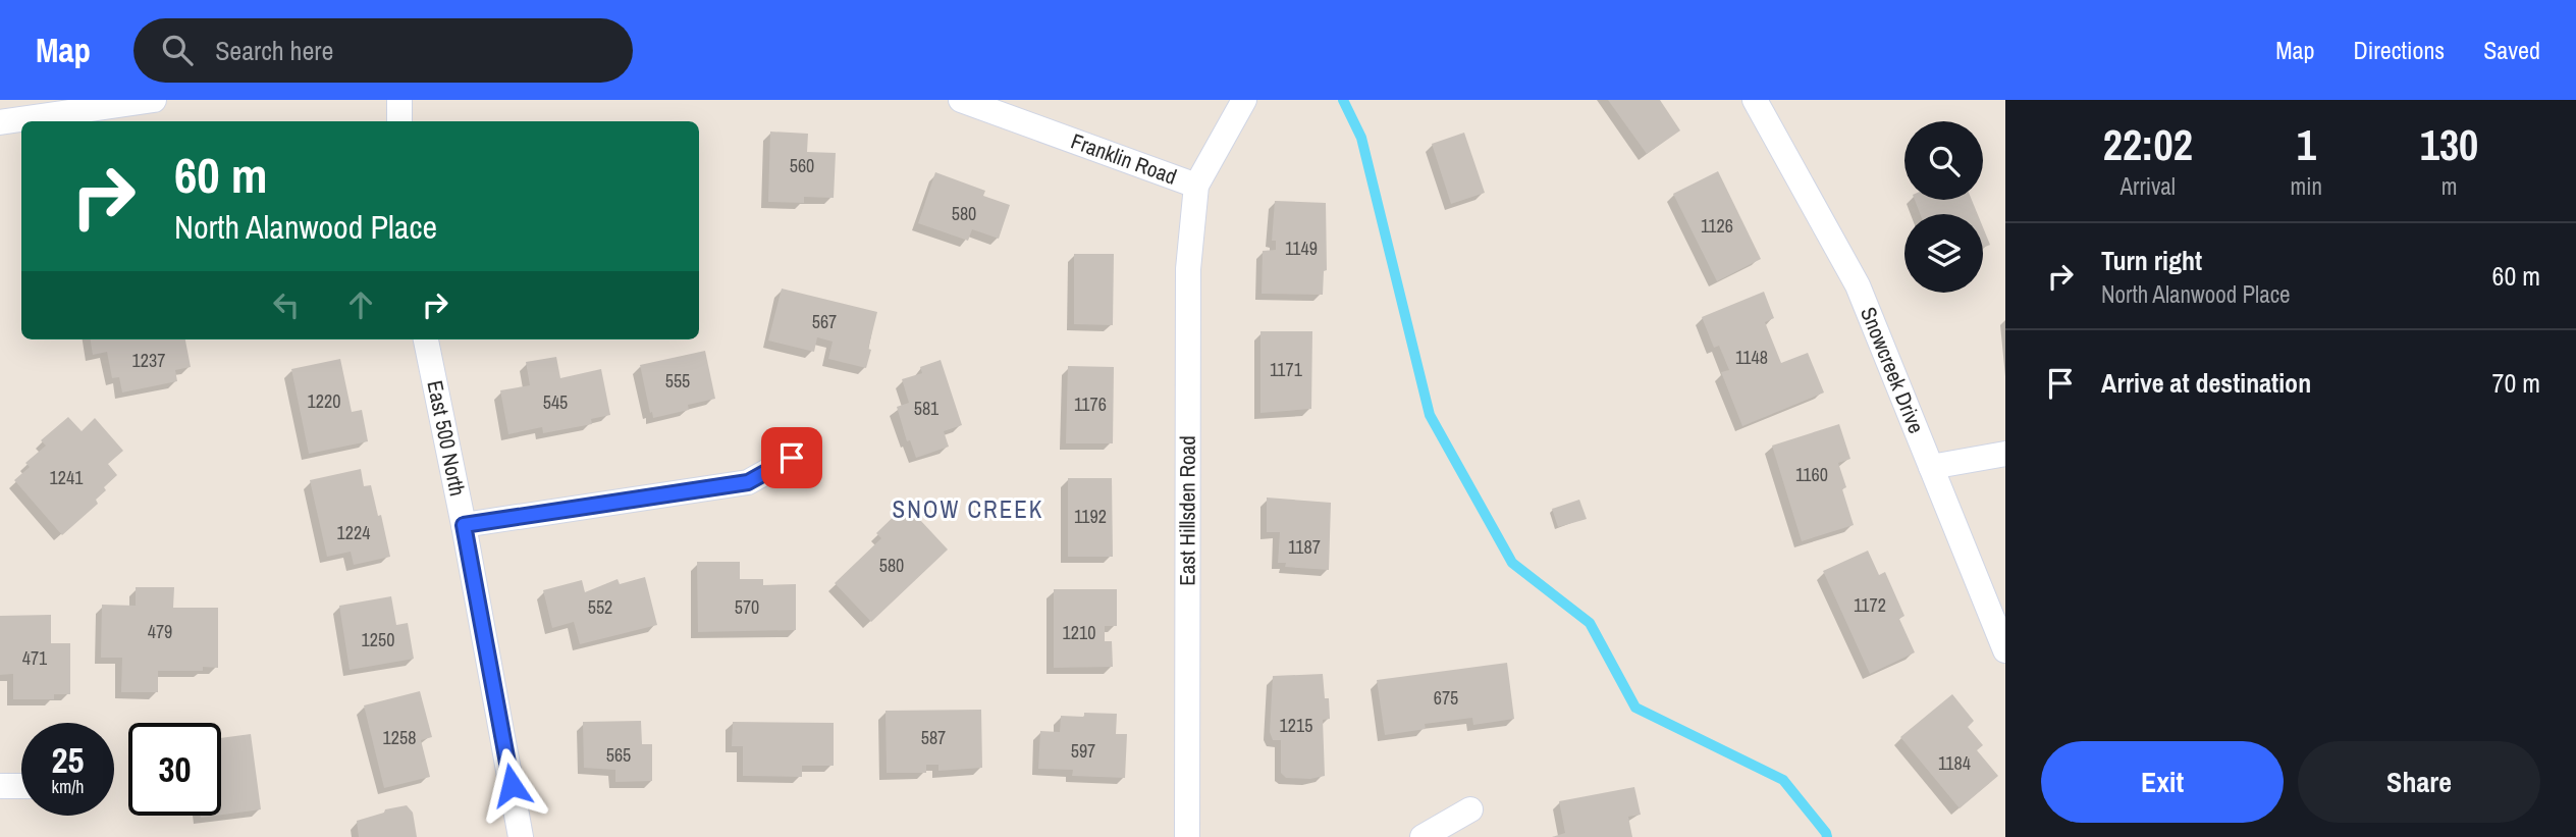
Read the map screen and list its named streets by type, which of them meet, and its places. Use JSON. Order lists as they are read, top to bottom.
{
  "streets": {
    "street": [
      "Franklin Road",
      "Snowcreek Drive",
      "East 500 North",
      "East Hillsden Road"
    ]
  },
  "crossings": [
    ["Franklin Road", "East Hillsden Road"]
  ],
  "districts": ["SNOW CREEK"],
  "house_numbers": [
    "560",
    "580",
    "1126",
    "1149",
    "567",
    "1148",
    "1237",
    "1171",
    "555",
    "1220",
    "545",
    "1176",
    "581",
    "1160",
    "1241",
    "1192",
    "1224",
    "1187",
    "580",
    "1172",
    "552",
    "570",
    "479",
    "1210",
    "1250",
    "471",
    "675",
    "1215",
    "1258",
    "587",
    "597",
    "565",
    "1184"
  ],
  "page": {
    "header": "Map",
    "search": "Search here",
    "nav": ["Map", "Directions", "Saved"],
    "eta": [
      "22:02",
      "Arrival",
      "1",
      "min",
      "130",
      "m"
    ],
    "turn": ["60 m", "North Alanwood Place"],
    "list": [
      {
        "name": "Turn right",
        "note": "North Alanwood Place",
        "value": "60 m"
      },
      {
        "name": "Arrive at destination",
        "value": "70 m"
      }
    ],
    "speed": "25 km/h",
    "limit": "30",
    "buttons": ["Exit", "Share"]
  }
}
